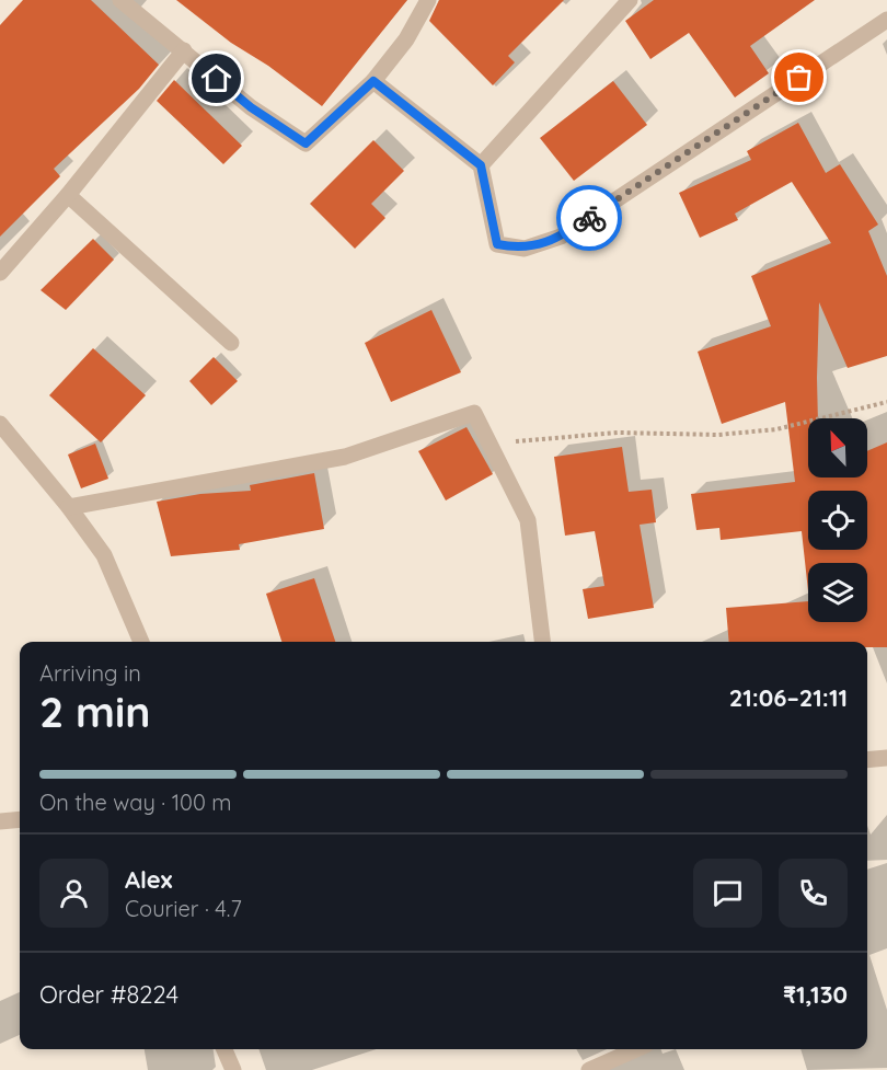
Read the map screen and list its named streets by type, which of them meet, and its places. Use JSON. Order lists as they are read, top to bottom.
{
  "north": "top left",
  "page": {
    "heading": ["2 min", "Arriving in", "21:06–21:11"],
    "panel": [
      "Alex",
      "Courier · 4.7",
      "Order #8224",
      "₹1,130"
    ],
    "bar": "On the way · 100 m"
  }
}
